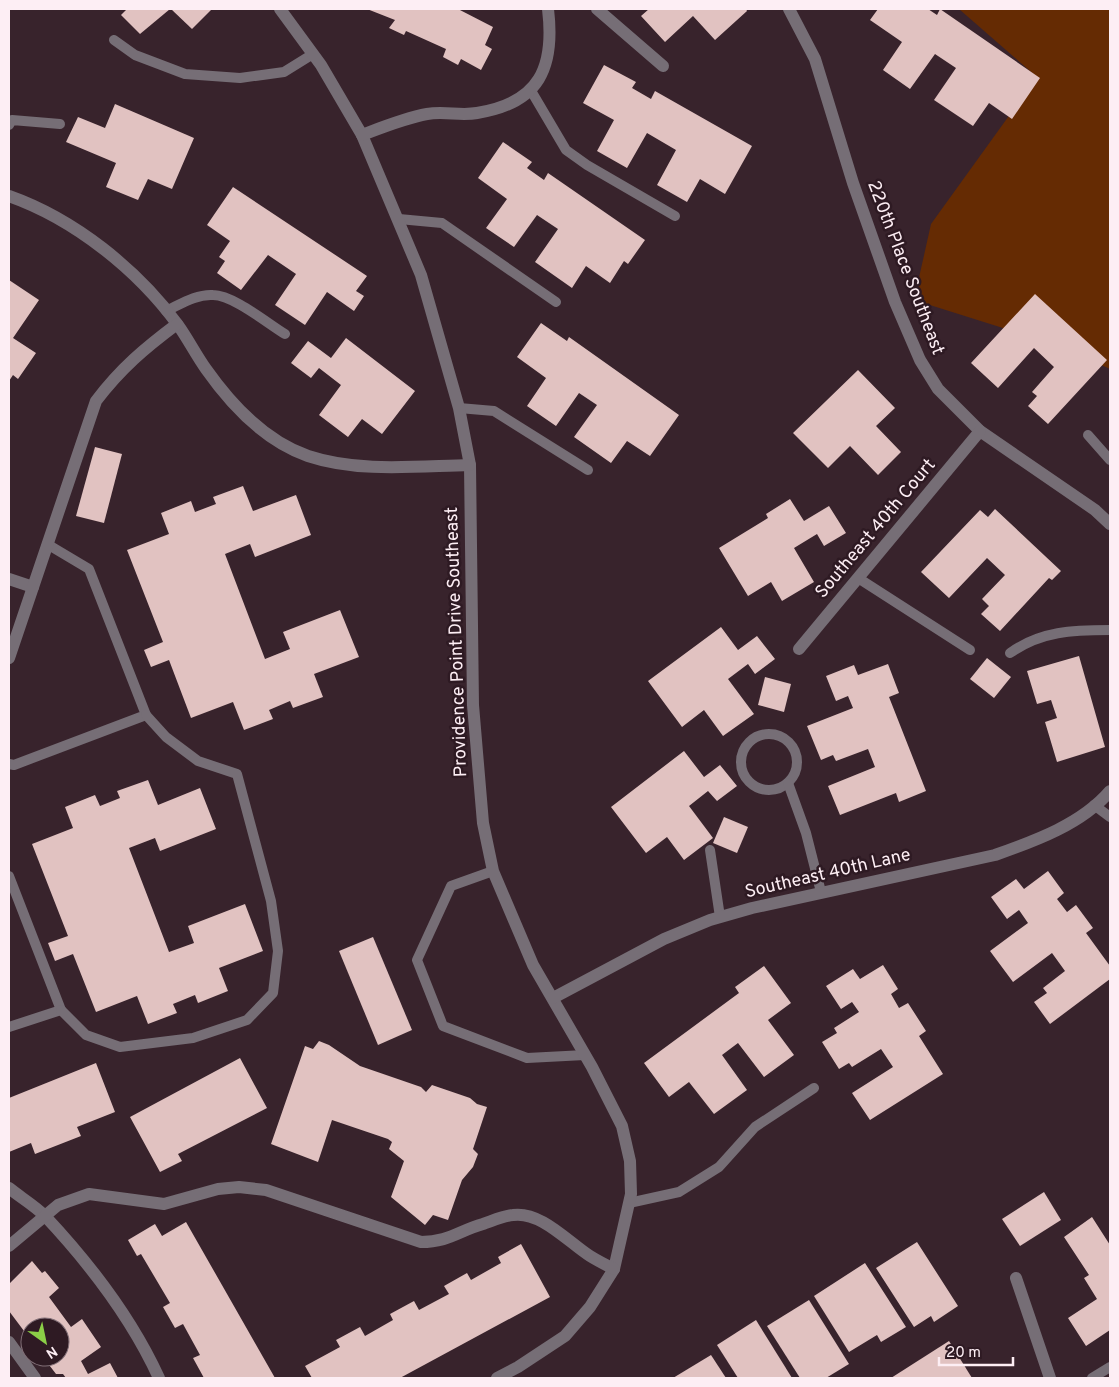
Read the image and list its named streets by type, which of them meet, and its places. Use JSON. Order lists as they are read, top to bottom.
{
  "streets": {
    "street": [
      "220th Place Southeast",
      "Southeast 40th Court",
      "Providence Point Drive Southeast",
      "Southeast 40th Lane"
    ]
  },
  "crossings": [
    ["220th Place Southeast", "Southeast 40th Court"],
    ["Providence Point Drive Southeast", "Southeast 40th Lane"]
  ],
  "scale_bar": "20 m",
  "north": "bottom right"
}
